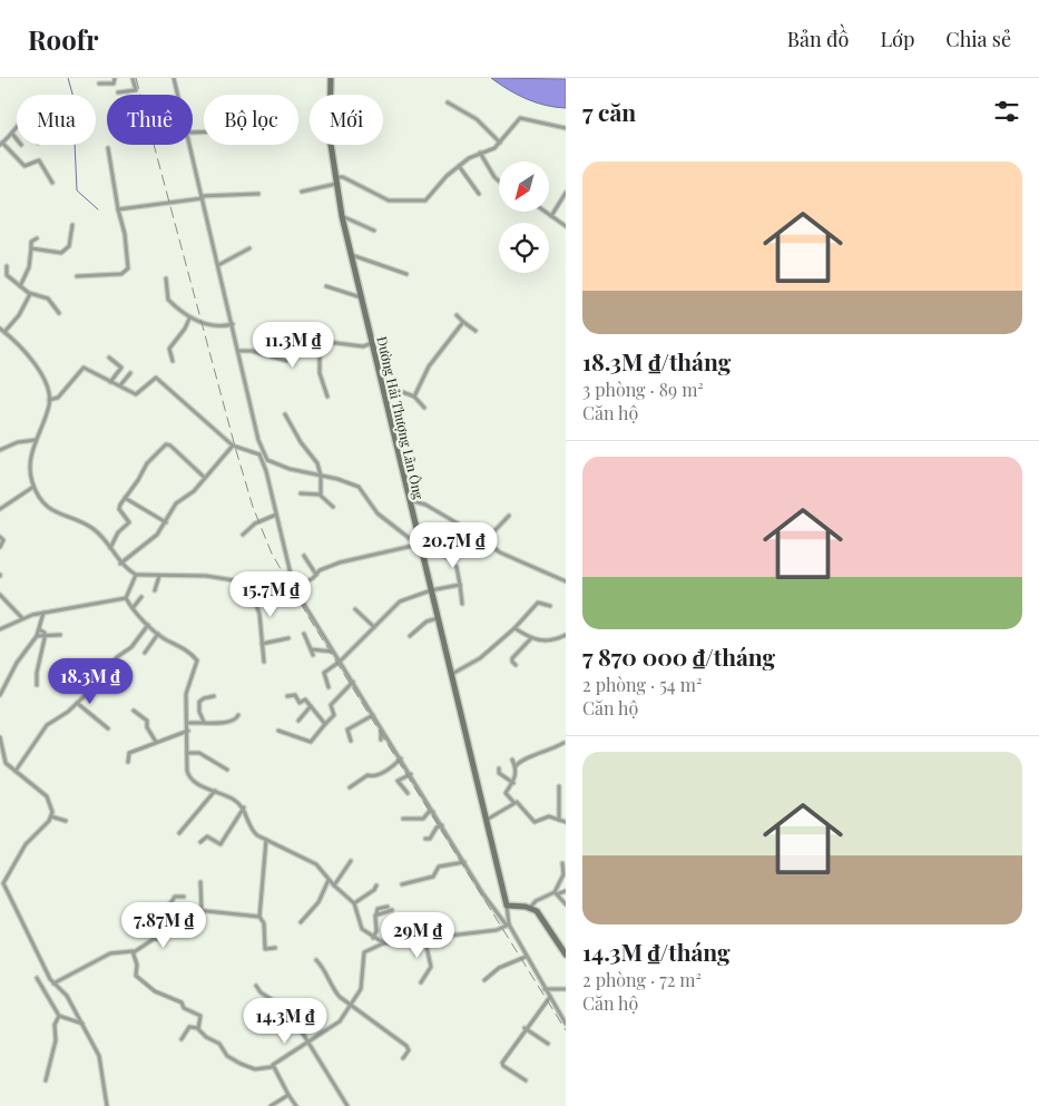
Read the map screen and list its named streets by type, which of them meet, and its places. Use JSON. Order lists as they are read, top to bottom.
{
  "streets": {
    "street": ["Đường Hải Thượng Lãn Ông"]
  },
  "north": "bottom left",
  "page": {
    "header": "Roofr",
    "nav": ["Bản đồ", "Lớp", "Chia sẻ"],
    "heading": "7 căn",
    "chip": [
      "Mua",
      "Thuê",
      "Bộ lọc",
      "Mới"
    ],
    "list": [
      {
        "name": "18.3M ₫/tháng",
        "note": "3 phòng · 89 m² · Căn hộ"
      },
      {
        "name": "7 870 000 ₫/tháng",
        "note": "2 phòng · 54 m² · Căn hộ"
      },
      {
        "name": "14.3M ₫/tháng",
        "note": "2 phòng · 72 m² · Căn hộ"
      }
    ],
    "price": [
      "11.3M ₫",
      "20.7M ₫",
      "15.7M ₫",
      "18.3M ₫",
      "7.87M ₫",
      "29M ₫",
      "14.3M ₫"
    ]
  }
}
